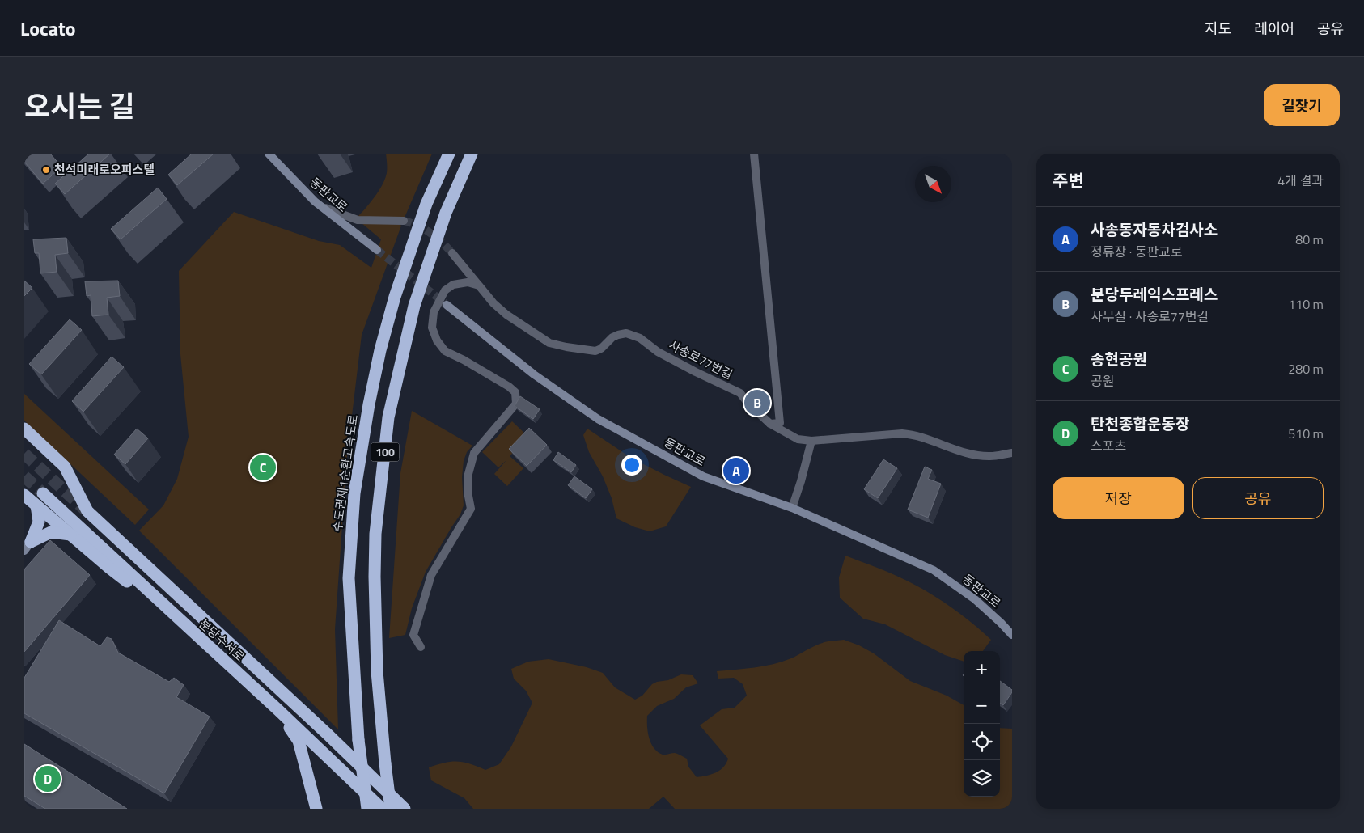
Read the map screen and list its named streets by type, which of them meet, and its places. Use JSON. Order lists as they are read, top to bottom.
{
  "streets": {
    "highway": ["100", "수도권제1순환고속도로", "분당수서로"],
    "main road": ["동판교로"],
    "street": ["사송로77번길"]
  },
  "places": ["천석미래로오피스텔"],
  "north": "bottom right",
  "page": {
    "header": "Locato",
    "nav": ["지도", "레이어", "공유"],
    "title": "오시는 길",
    "buttons": [
      "길찾기",
      ["저장", "공유"]
    ],
    "heading": ["주변", "4개 결과"],
    "list": [
      {
        "mark": "A",
        "name": "사송동자동차검사소",
        "note": "정류장 · 동판교로",
        "value": "80 m"
      },
      {
        "mark": "B",
        "name": "분당두레익스프레스",
        "note": "사무실 · 사송로77번길",
        "value": "110 m"
      },
      {
        "mark": "C",
        "name": "송현공원",
        "note": "공원",
        "value": "280 m"
      },
      {
        "mark": "D",
        "name": "탄천종합운동장",
        "note": "스포츠",
        "value": "510 m"
      }
    ],
    "pins": [
      "B",
      "C",
      "A",
      "D"
    ],
    "map_buttons": ["+", "−"]
  }
}
